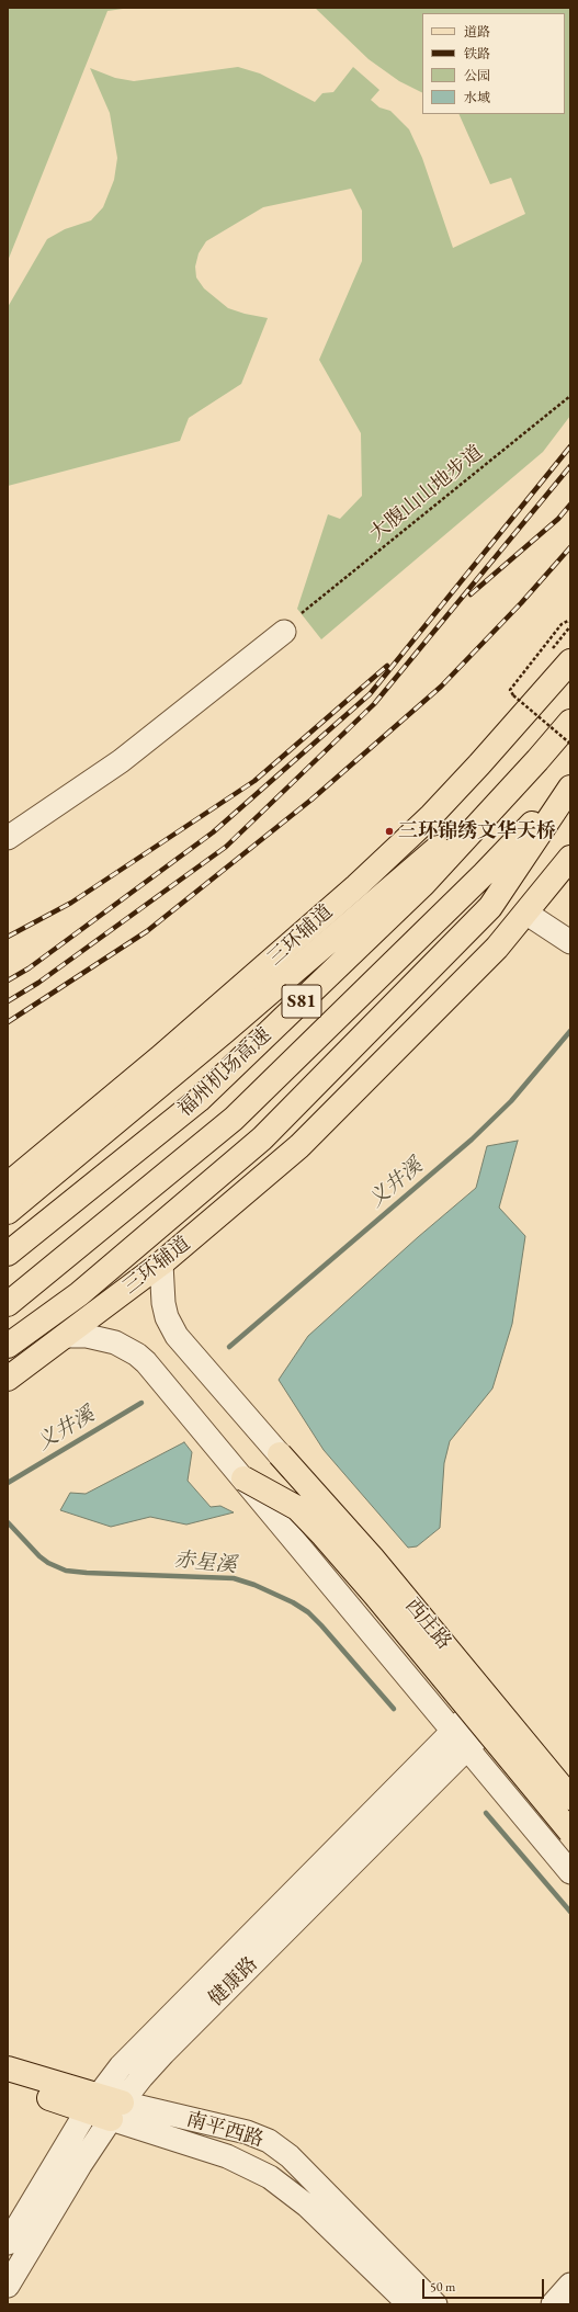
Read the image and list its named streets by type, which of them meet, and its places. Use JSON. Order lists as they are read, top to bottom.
{
  "streets": {
    "main road": [
      "三环辅道",
      "S81",
      "福州机场高速",
      "西庄路",
      "南平西路"
    ],
    "street": ["健康路"],
    "path": ["大腹山山地步道"]
  },
  "crossings": [
    ["健康路", "南平西路"]
  ],
  "water": ["义井溪", "赤星溪"],
  "places": ["三环锦绣文华天桥"],
  "legend": [
    "道路",
    "铁路",
    "公园",
    "水域"
  ],
  "scale_bar": "50 m"
}
